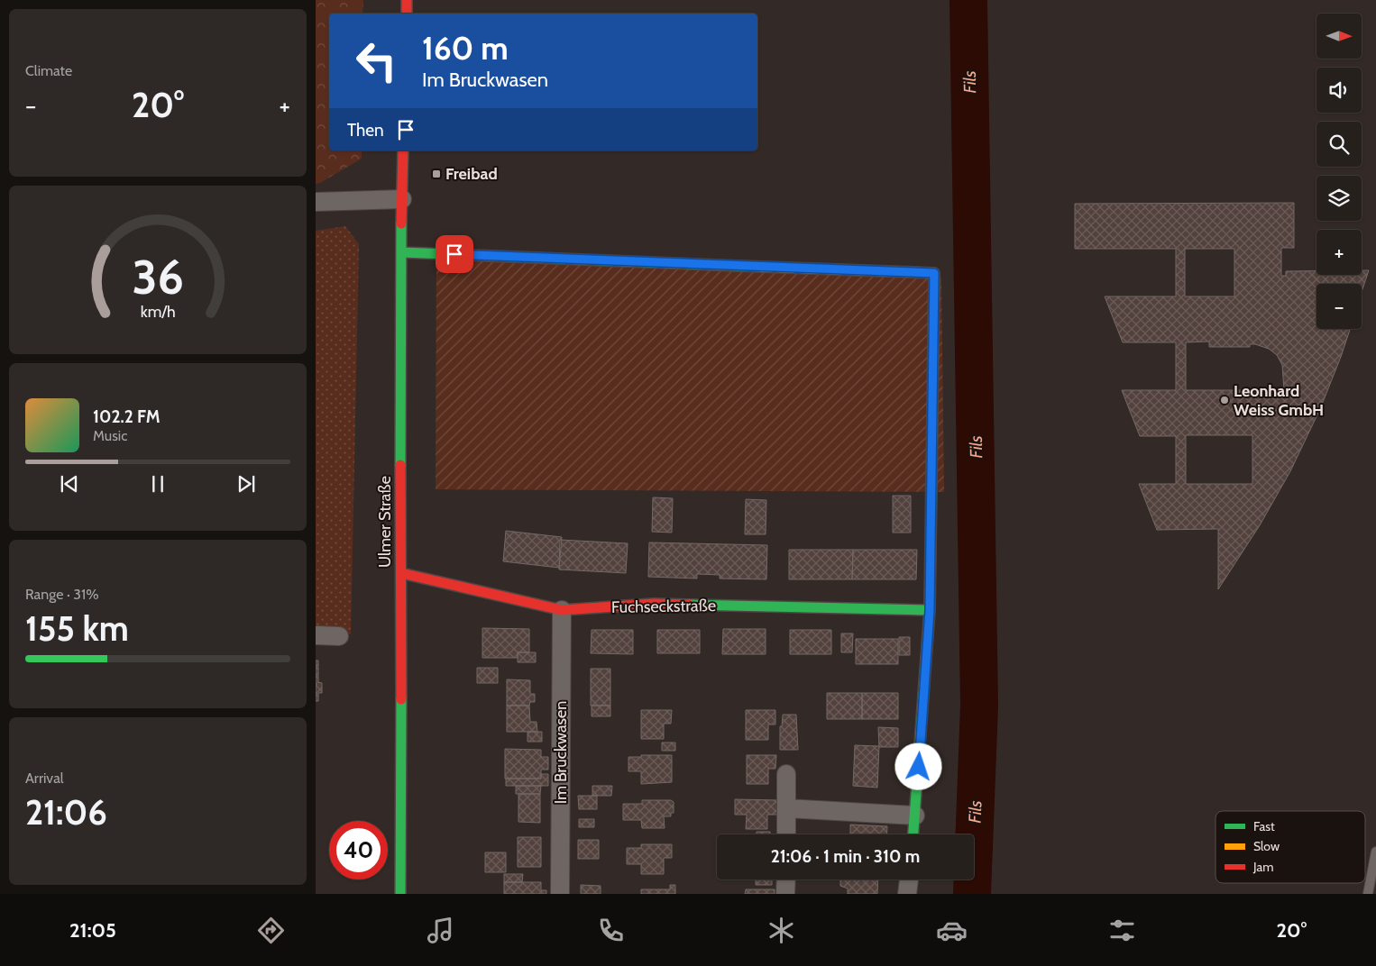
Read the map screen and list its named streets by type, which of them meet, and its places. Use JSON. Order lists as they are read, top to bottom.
{
  "streets": {
    "street": ["Ulmer Straße", "Fuchseckstraße", "Im Bruckwasen"]
  },
  "crossings": [
    ["Ulmer Straße", "Fuchseckstraße"],
    ["Fuchseckstraße", "Im Bruckwasen"]
  ],
  "water": ["Fils"],
  "places": {
    "transit": ["Freibad"],
    "other": ["Leonhard Weiss GmbH"]
  },
  "legend": ["Fast", "Slow", "Jam"],
  "north": "right",
  "page": {
    "tile": [
      "Climate",
      ["Range · 31%", "155 km"],
      ["Arrival", "21:06"]
    ],
    "map_buttons": ["+", "−"],
    "turn": ["160 m", "Im Bruckwasen"],
    "heat": ["−", "20°", "+"],
    "then": "Then",
    "song": ["102.2 FM", "Music"],
    "limit": "40",
    "trip": "21:06 · 1 min · 310 m",
    "tabs": ["21:05", "20°"],
    "gauge": ["36", "km/h"]
  }
}
